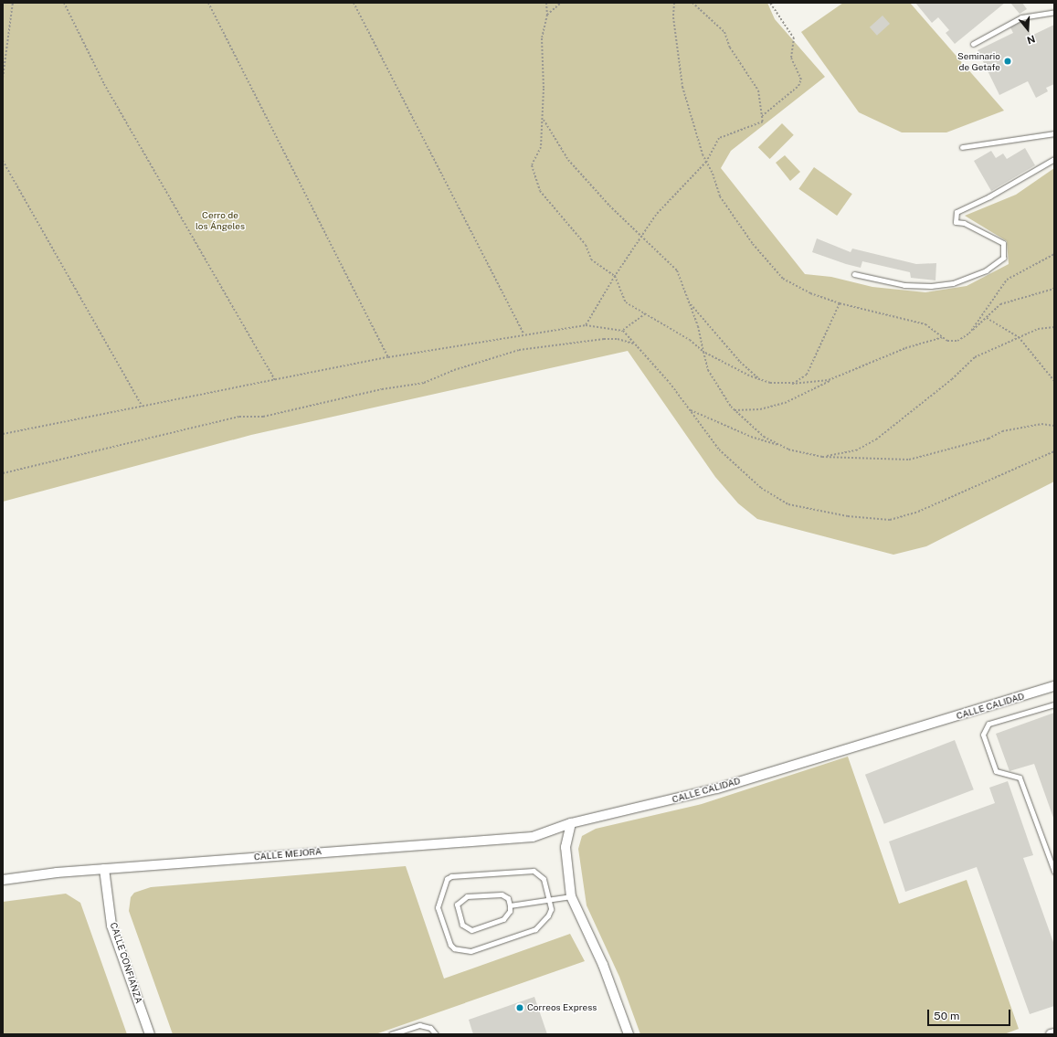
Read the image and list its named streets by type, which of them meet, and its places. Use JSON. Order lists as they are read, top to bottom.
{
  "streets": {
    "street": ["CALLE CALIDAD", "CALLE MEJORA", "CALLE CONFIANZA"]
  },
  "crossings": [
    ["CALLE CALIDAD", "CALLE MEJORA"],
    ["CALLE MEJORA", "CALLE CONFIANZA"]
  ],
  "parks": ["Cerro de los Ángeles"],
  "places": ["Seminario de Getafe", "Correos Express"],
  "scale_bar": "50 m",
  "north": "bottom"
}
